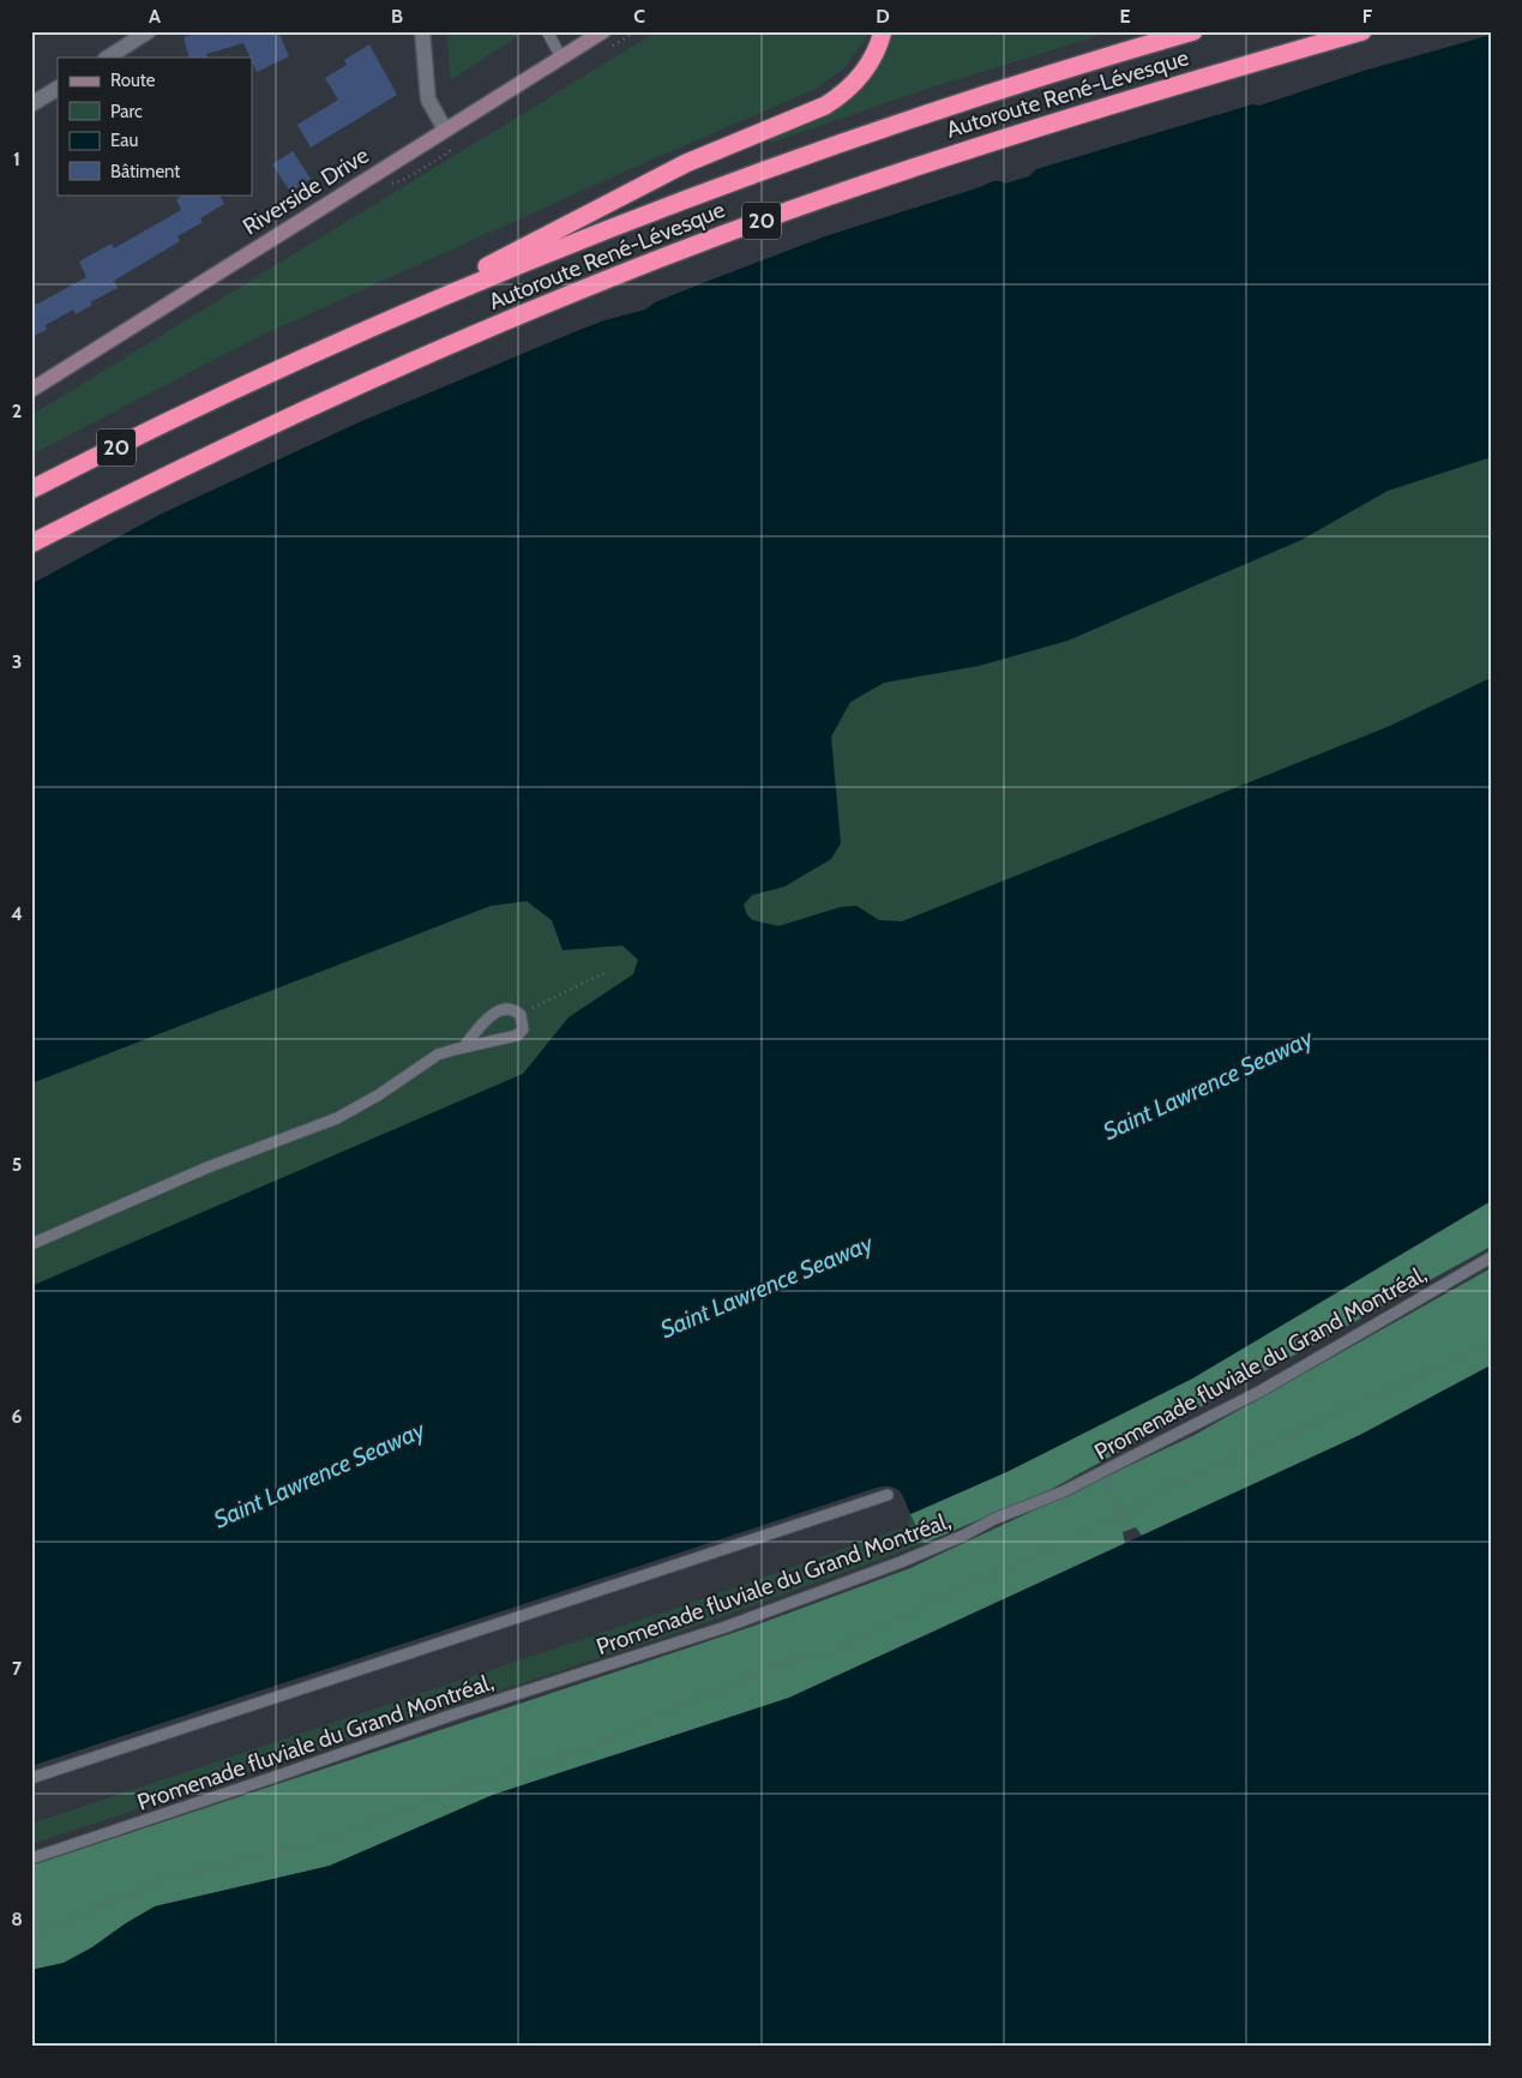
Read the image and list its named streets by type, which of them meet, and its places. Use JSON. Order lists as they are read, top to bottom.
{
  "streets": {
    "highway": ["Autoroute René-Lévesque", "20"],
    "street": ["Riverside Drive"],
    "lane": ["Promenade fluviale du Grand Montréal,"]
  },
  "water": ["Saint Lawrence Seaway"],
  "legend": [
    "Route",
    "Parc",
    "Eau",
    "Bâtiment"
  ],
  "grid": {
    "columns": [
      "A",
      "B",
      "C",
      "D",
      "E",
      "F"
    ],
    "rows": [
      "1",
      "2",
      "3",
      "4",
      "5",
      "6",
      "7",
      "8"
    ]
  }
}
